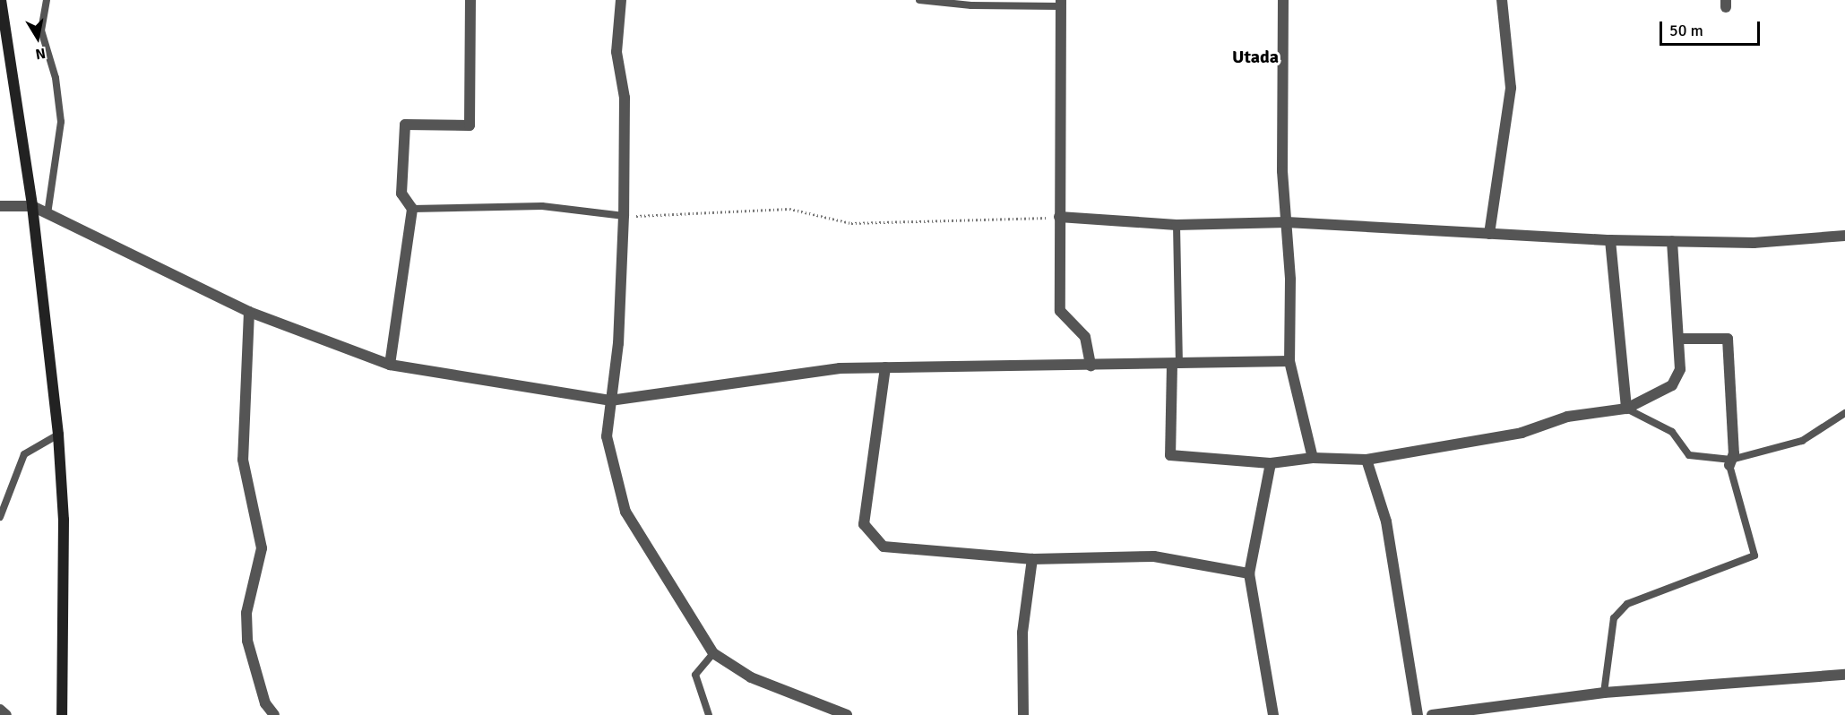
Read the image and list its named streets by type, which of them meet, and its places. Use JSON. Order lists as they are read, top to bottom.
{
  "districts": ["Utada"],
  "scale_bar": "50 m",
  "north": "bottom"
}
